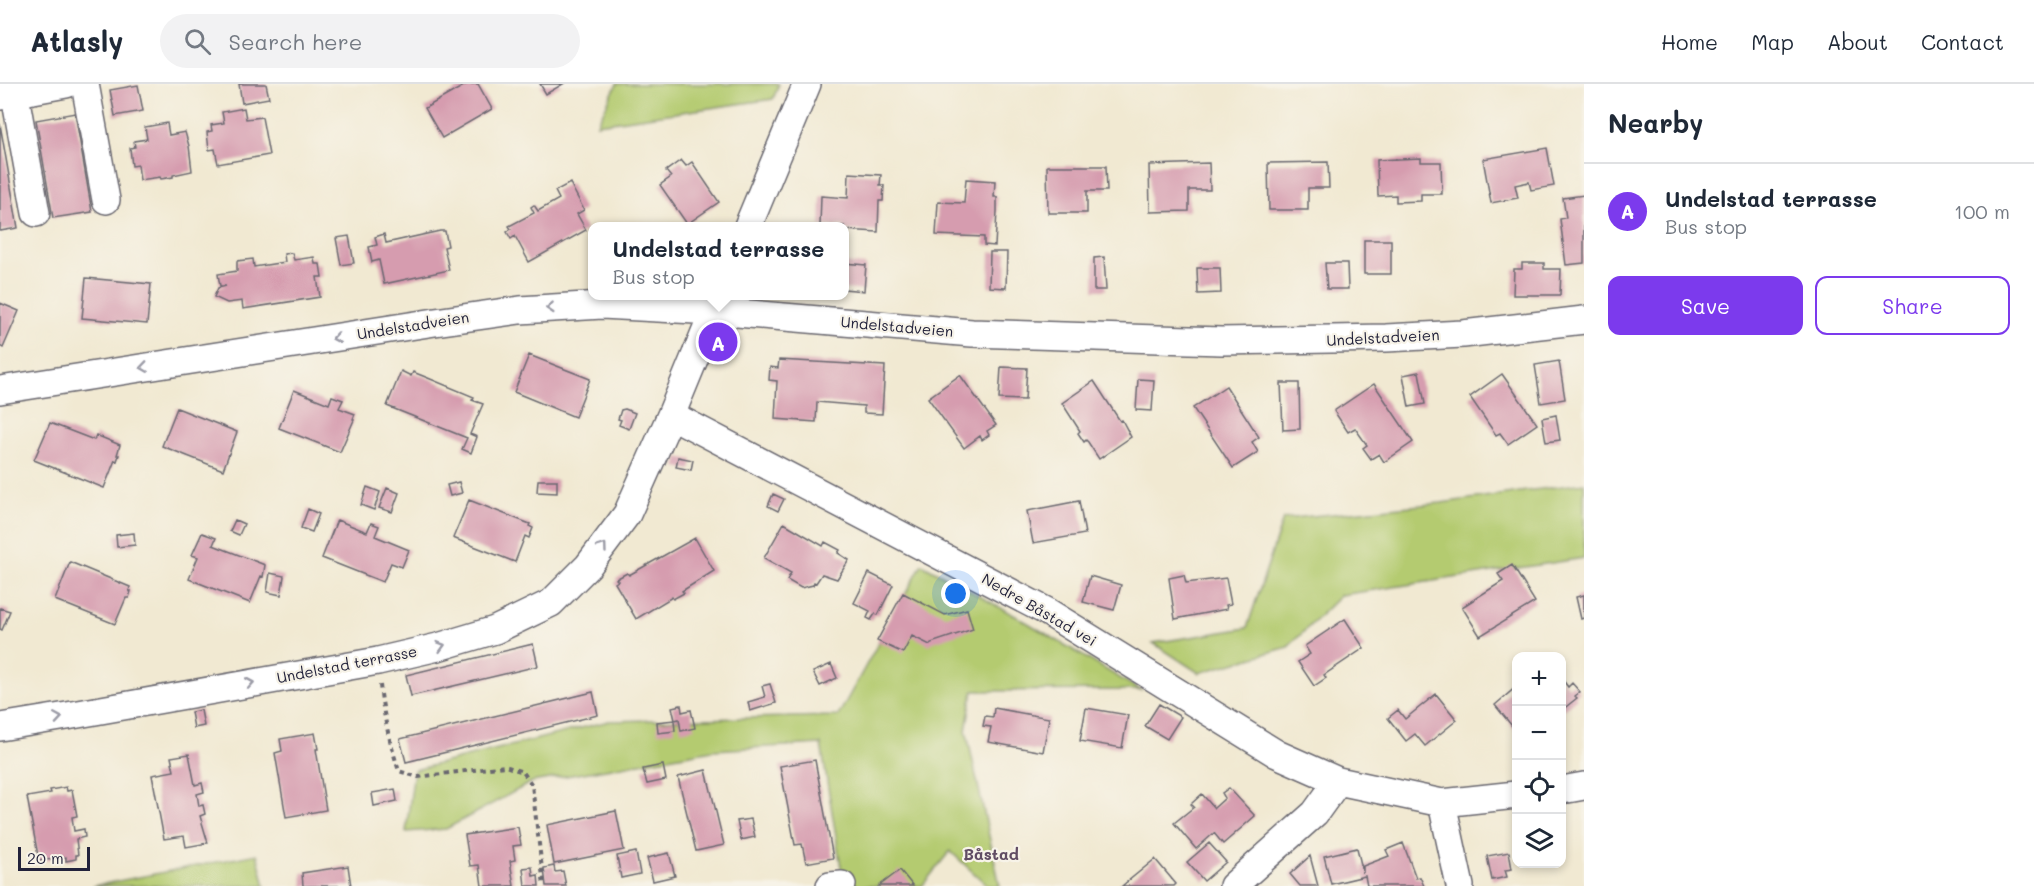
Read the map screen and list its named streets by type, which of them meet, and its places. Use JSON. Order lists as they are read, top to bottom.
{
  "streets": {
    "street": ["Undelstadveien", "Nedre Båstad vei", "Undelstad terrasse"]
  },
  "crossings": [
    ["Undelstadveien", "Undelstad terrasse"],
    ["Nedre Båstad vei", "Undelstad terrasse"]
  ],
  "one_way": ["Undelstadveien", "Undelstad terrasse"],
  "districts": ["Båstad"],
  "scale_bar": "20 m",
  "page": {
    "header": "Atlasly",
    "search": "Search here",
    "nav": [
      "Home",
      "Map",
      "About",
      "Contact"
    ],
    "heading": "Nearby",
    "list": [
      {
        "mark": "A",
        "name": "Undelstad terrasse",
        "note": "Bus stop",
        "value": "100 m"
      }
    ],
    "popup": ["Undelstad terrasse", "Bus stop"],
    "buttons": ["Save", "Share"],
    "pins": "A",
    "map_buttons": ["+", "−"],
    "scale": "20 m"
  }
}
